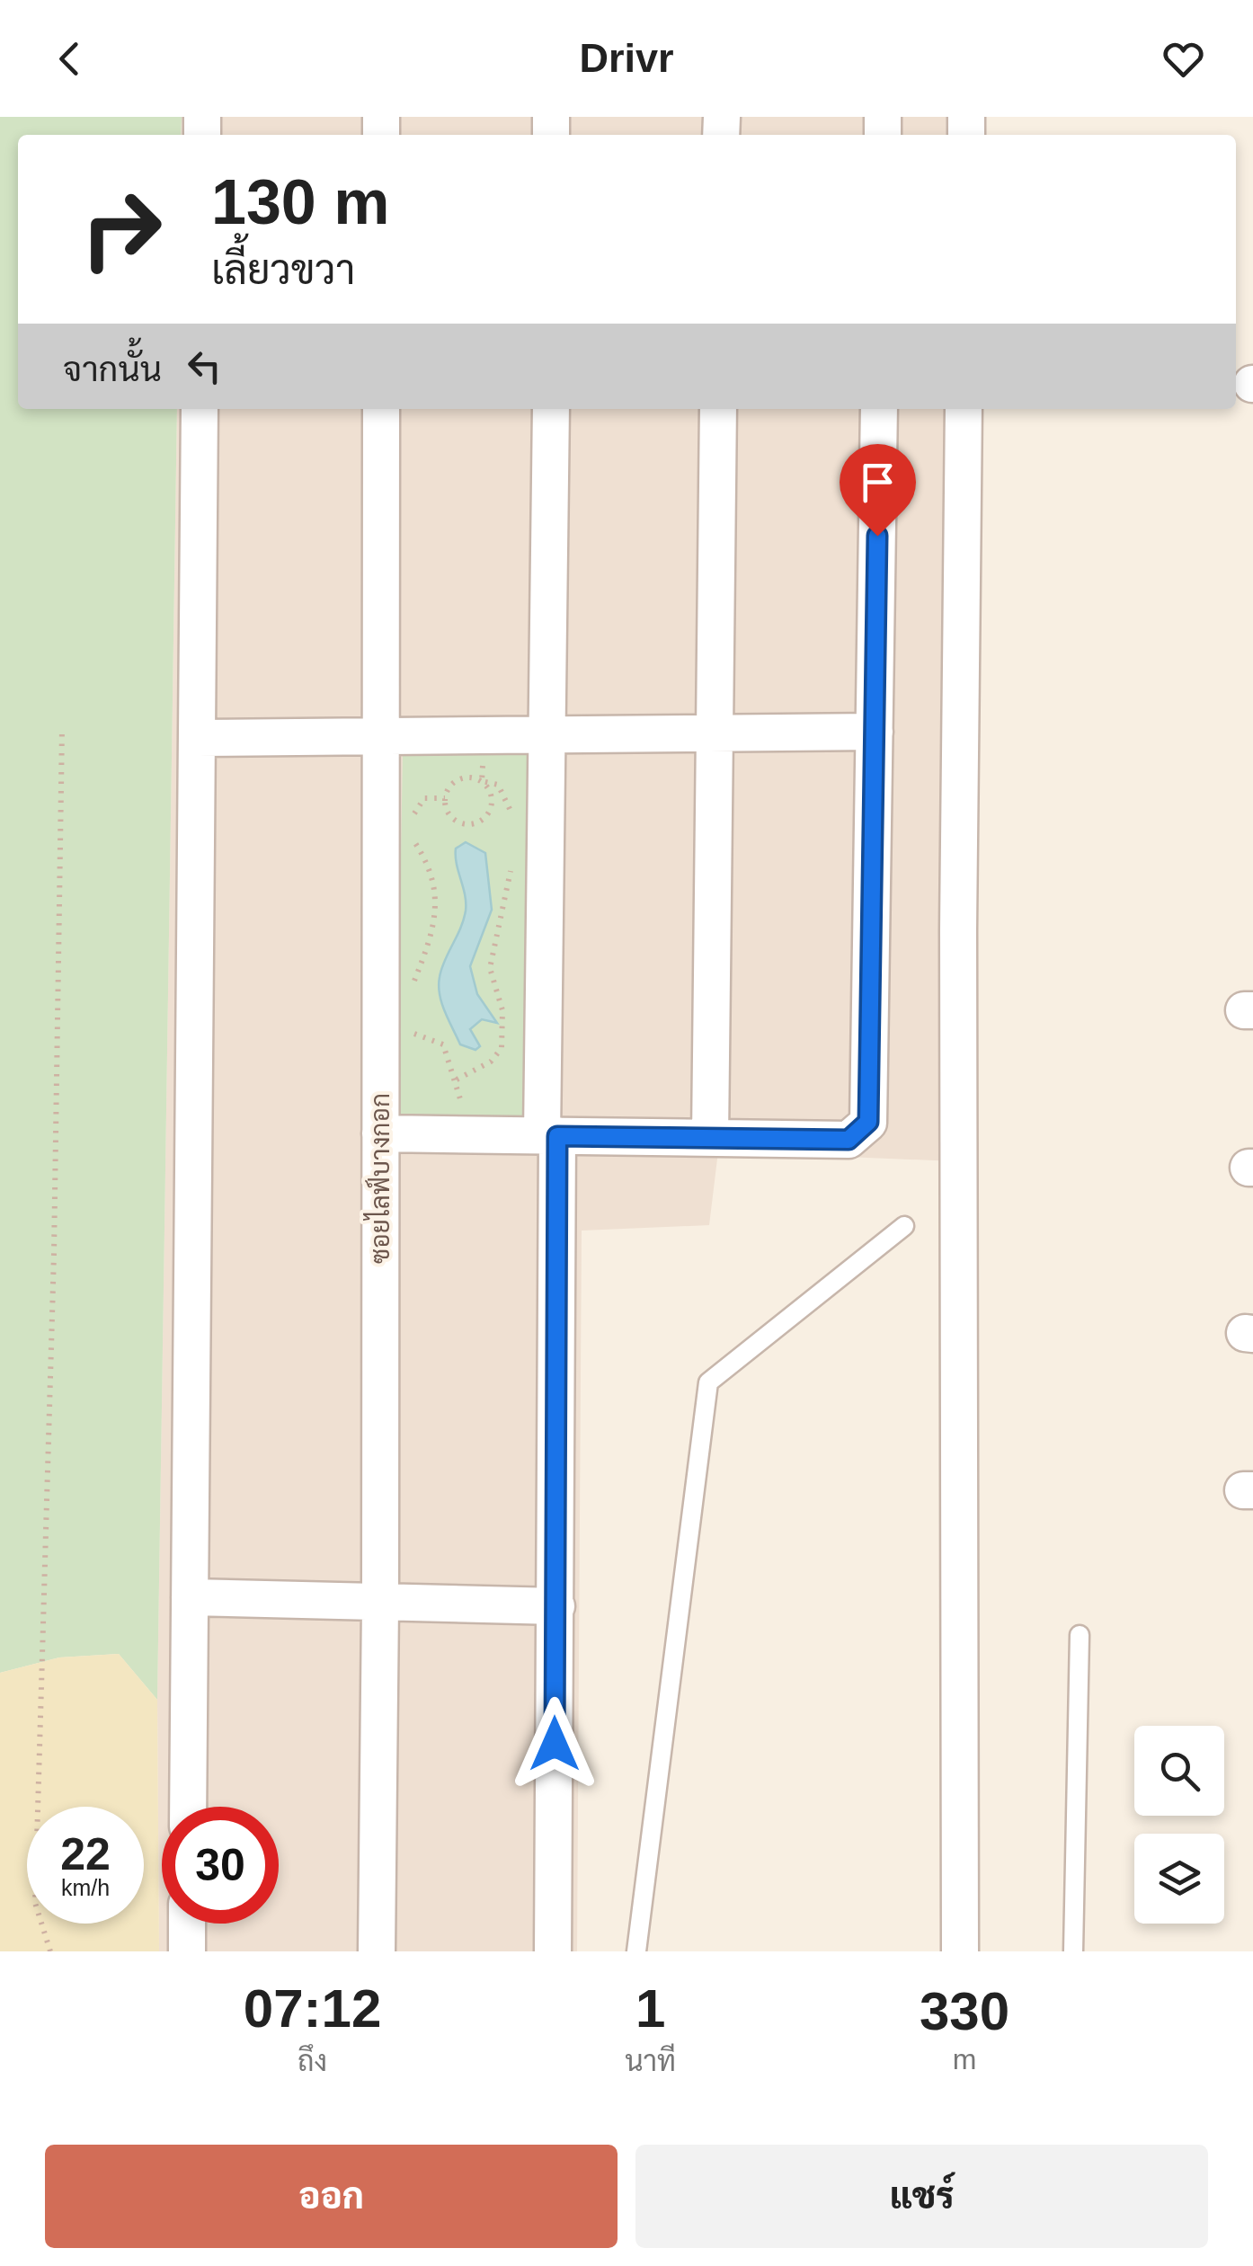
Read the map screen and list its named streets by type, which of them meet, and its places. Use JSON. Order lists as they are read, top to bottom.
{
  "streets": {
    "street": ["ซอยไลฟ์บางกอก"]
  },
  "page": {
    "header": "Drivr",
    "turn": ["130 m", "เลี้ยวขวา"],
    "then": "จากนั้น",
    "speed": "22 km/h",
    "limit": "30",
    "eta": [
      "07:12",
      "ถึง",
      "1",
      "นาที",
      "330",
      "m"
    ],
    "buttons": ["ออก", "แชร์"]
  }
}
